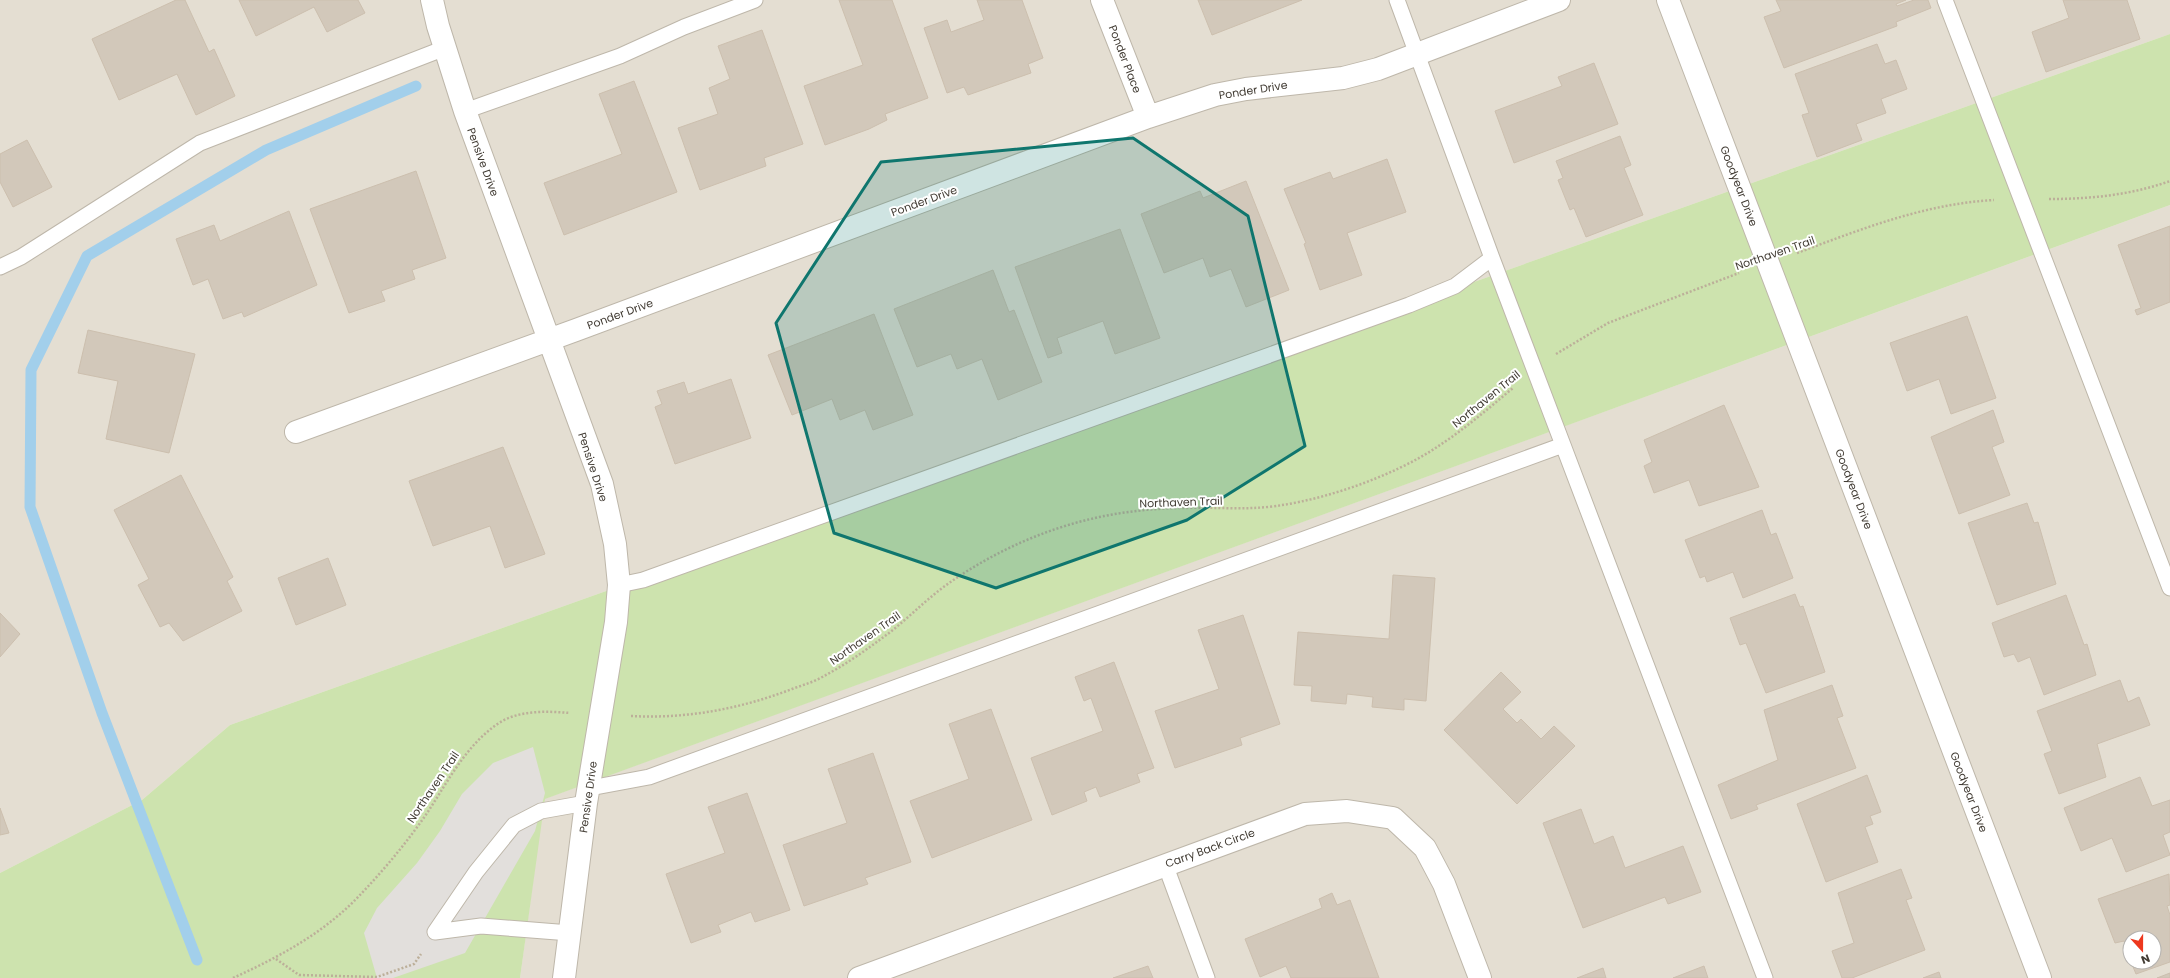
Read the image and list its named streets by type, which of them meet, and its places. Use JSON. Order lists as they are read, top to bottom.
{
  "streets": {
    "street": [
      "Ponder Place",
      "Ponder Drive",
      "Pensive Drive",
      "Goodyear Drive",
      "Carry Back Circle"
    ],
    "path": ["Northaven Trail"]
  },
  "crossings": [
    ["Ponder Place", "Ponder Drive"],
    ["Ponder Drive", "Pensive Drive"],
    ["Pensive Drive", "Northaven Trail"],
    ["Goodyear Drive", "Northaven Trail"]
  ],
  "north": "bottom"
}
